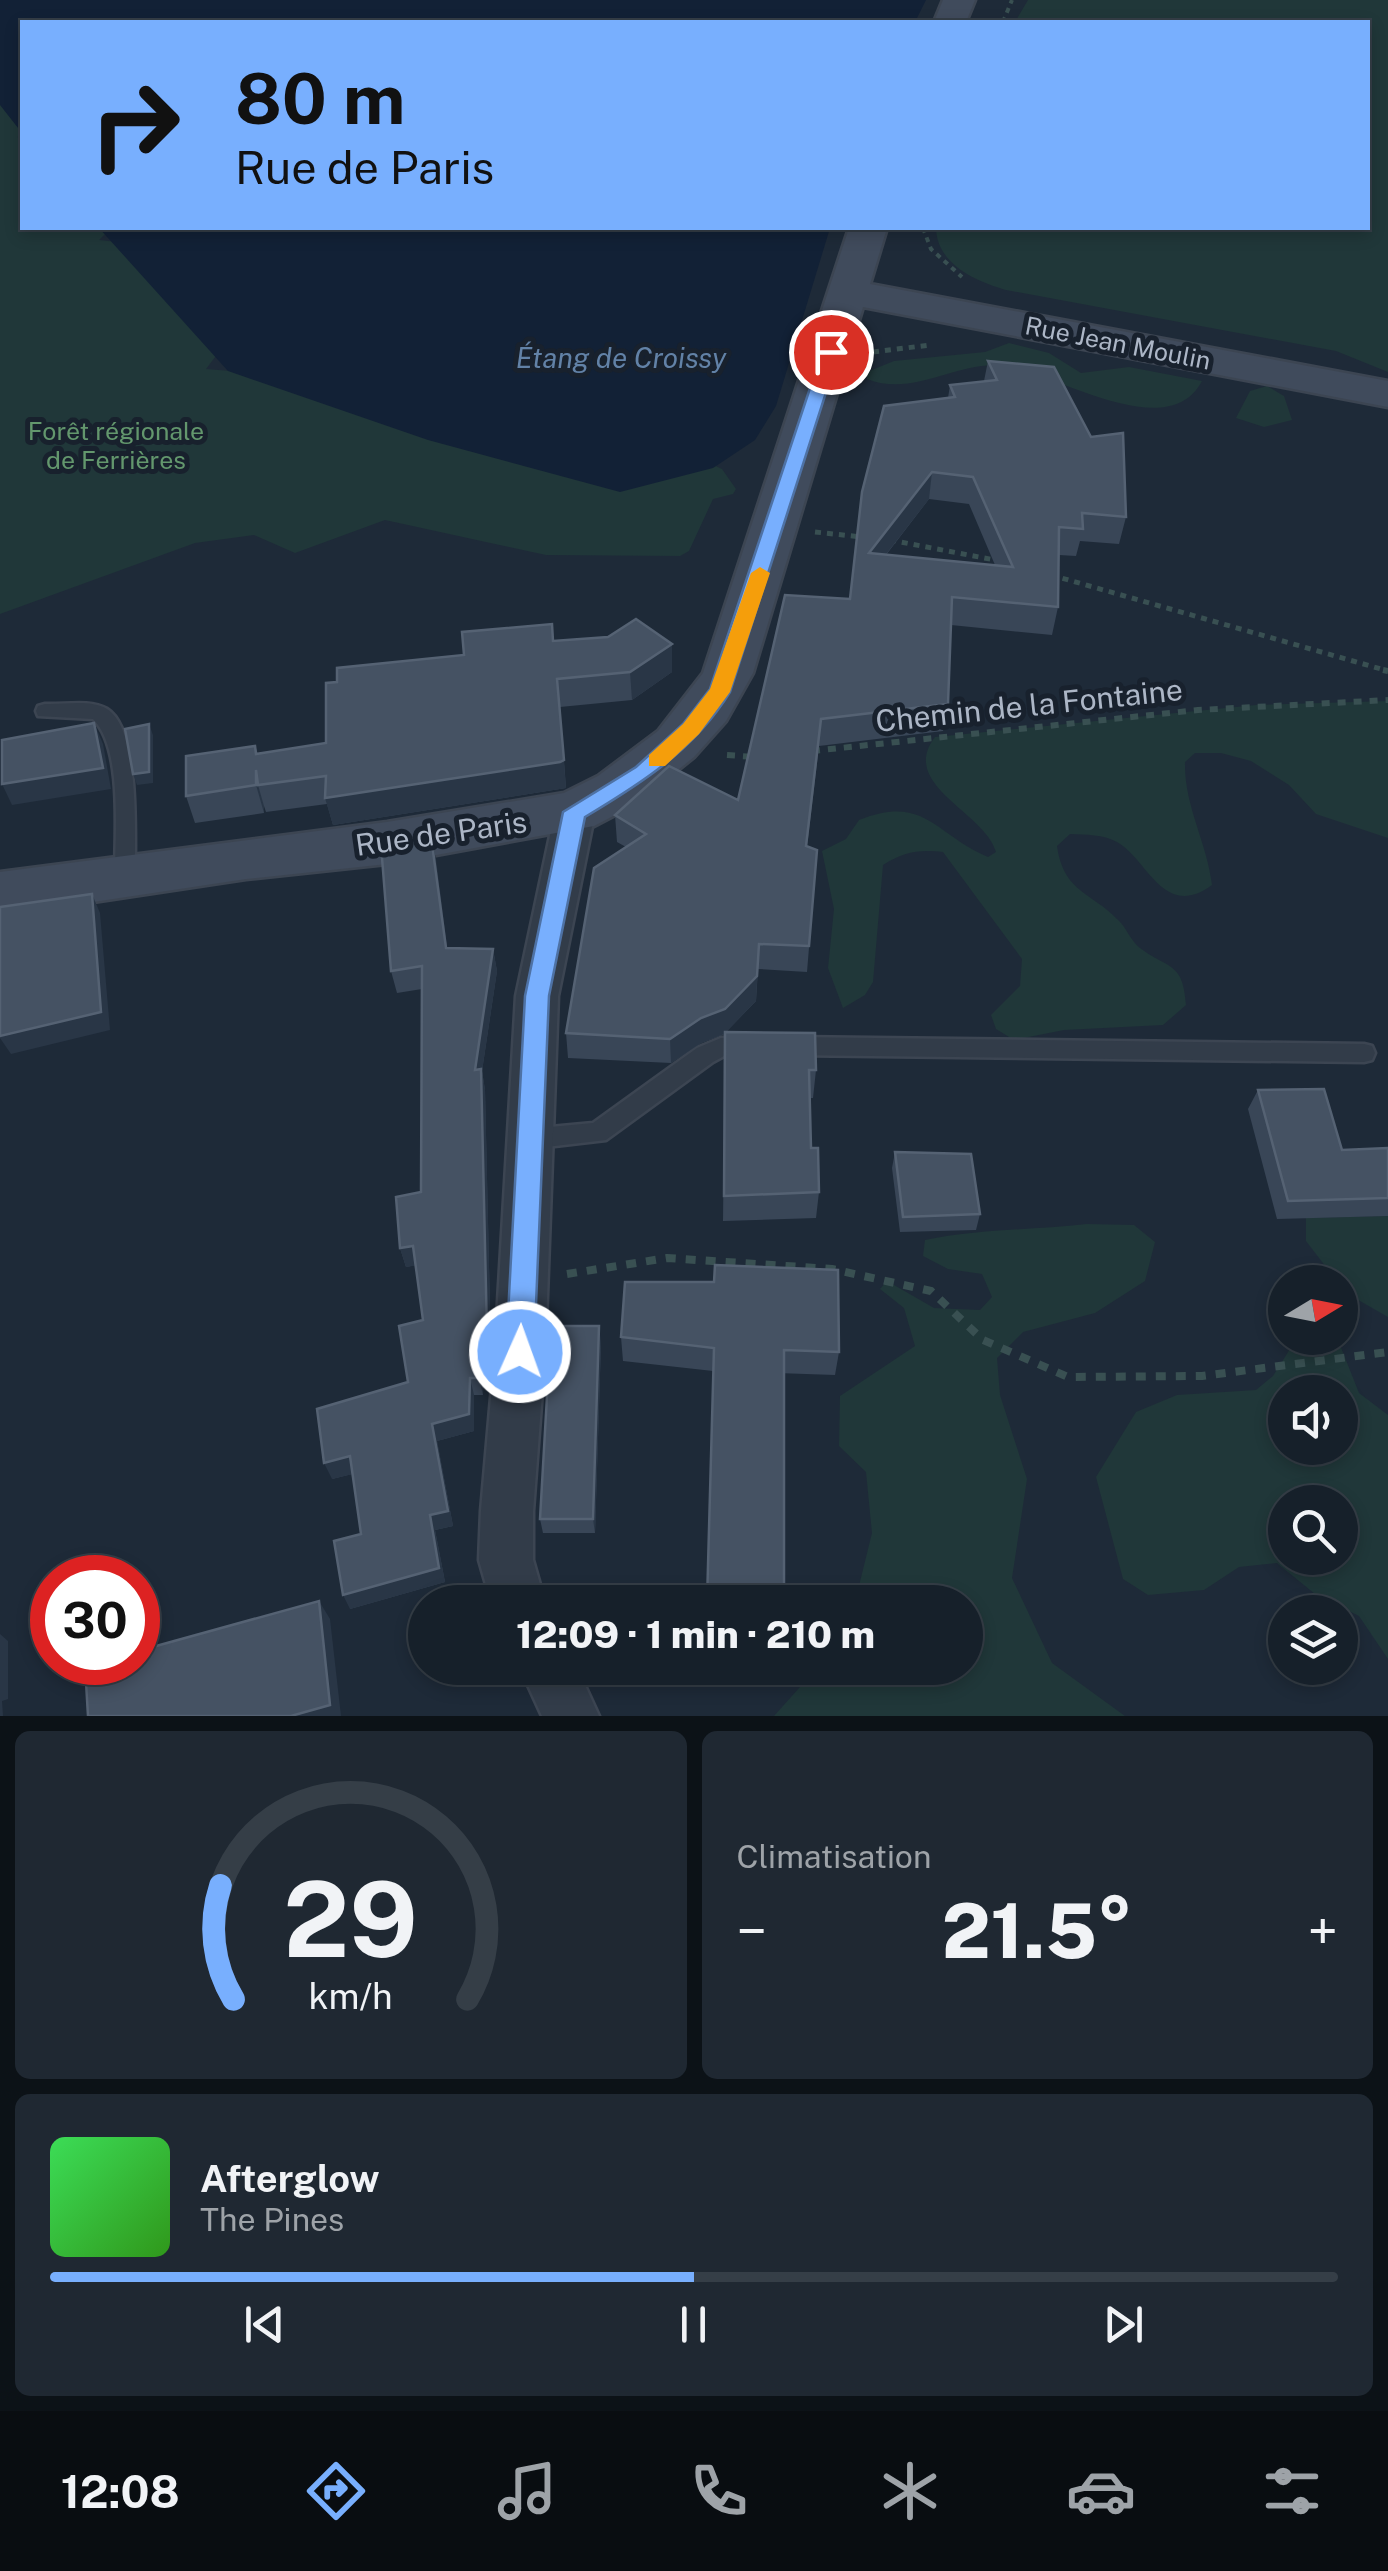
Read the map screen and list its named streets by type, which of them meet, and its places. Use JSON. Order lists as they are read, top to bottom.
{
  "streets": {
    "street": ["Rue Jean Moulin", "Rue de Paris"],
    "path": ["Chemin de la Fontaine"]
  },
  "crossings": [
    ["Rue Jean Moulin", "Rue de Paris"]
  ],
  "water": ["Étang de Croissy"],
  "parks": ["Forêt régionale de Ferrières"],
  "north": "right",
  "page": {
    "turn": ["80 m", "Rue de Paris"],
    "limit": "30",
    "trip": "12:09 · 1 min · 210 m",
    "tile": "Climatisation",
    "heat": ["−", "21.5°", "+"],
    "song": ["Afterglow", "The Pines"],
    "tabs": "12:08",
    "gauge": ["29", "km/h"]
  }
}
